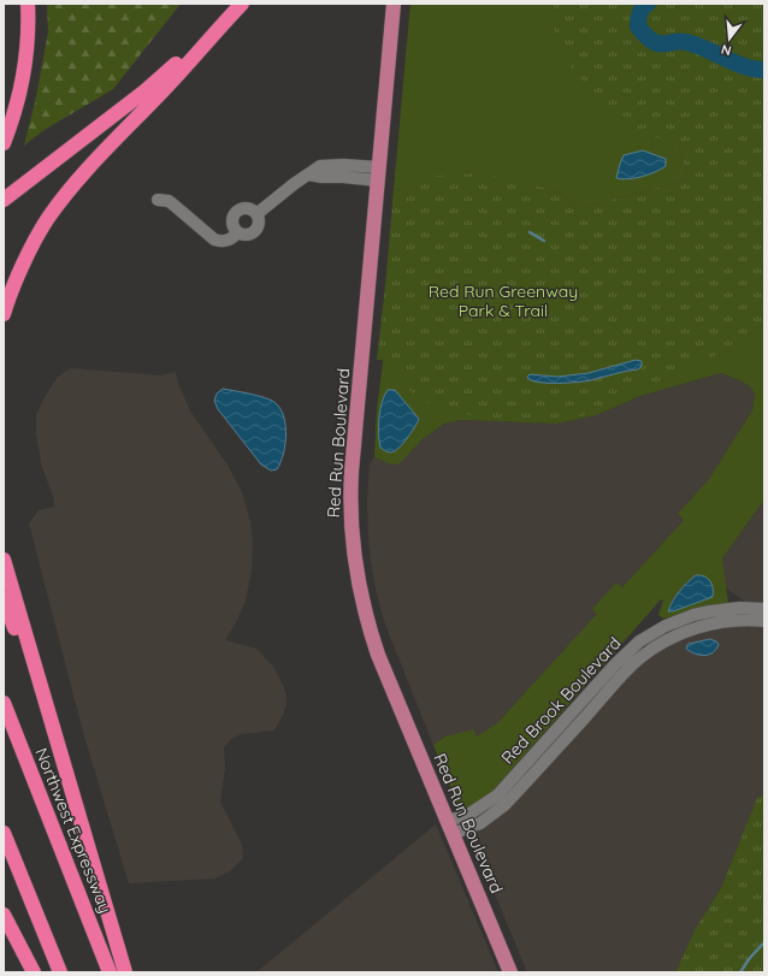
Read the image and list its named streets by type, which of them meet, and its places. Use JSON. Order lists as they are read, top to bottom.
{
  "streets": {
    "highway": ["Northwest Expressway"],
    "main road": ["Red Run Boulevard"],
    "street": ["Red Brook Boulevard"]
  },
  "crossings": [
    ["Red Run Boulevard", "Red Brook Boulevard"]
  ],
  "parks": ["Red Run Greenway Park & Trail"],
  "north": "bottom"
}
